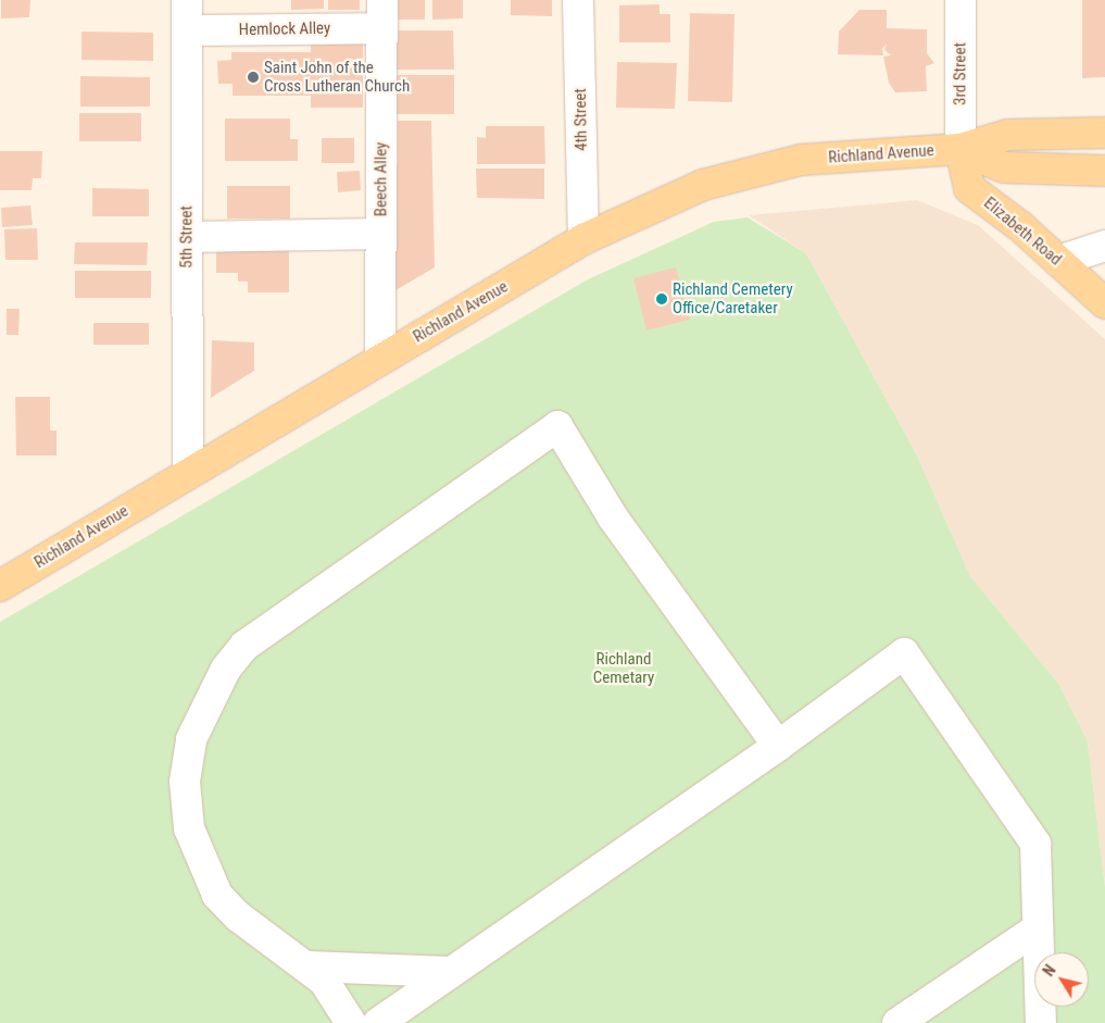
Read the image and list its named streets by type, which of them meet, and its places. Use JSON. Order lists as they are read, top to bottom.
{
  "streets": {
    "main road": ["Richland Avenue", "Elizabeth Road"],
    "street": [
      "Hemlock Alley",
      "3rd Street",
      "4th Street",
      "Beech Alley",
      "5th Street"
    ]
  },
  "crossings": [
    ["Hemlock Alley", "Beech Alley"],
    ["Hemlock Alley", "5th Street"],
    ["3rd Street", "Richland Avenue"],
    ["3rd Street", "Elizabeth Road"],
    ["4th Street", "Richland Avenue"],
    ["Richland Avenue", "Beech Alley"],
    ["Richland Avenue", "Elizabeth Road"],
    ["Richland Avenue", "5th Street"]
  ],
  "parks": ["Richland Cemetary"],
  "places": ["Saint John of the Cross Lutheran Church", "Richland Cemetery Office/Caretaker"],
  "north": "top left"
}
